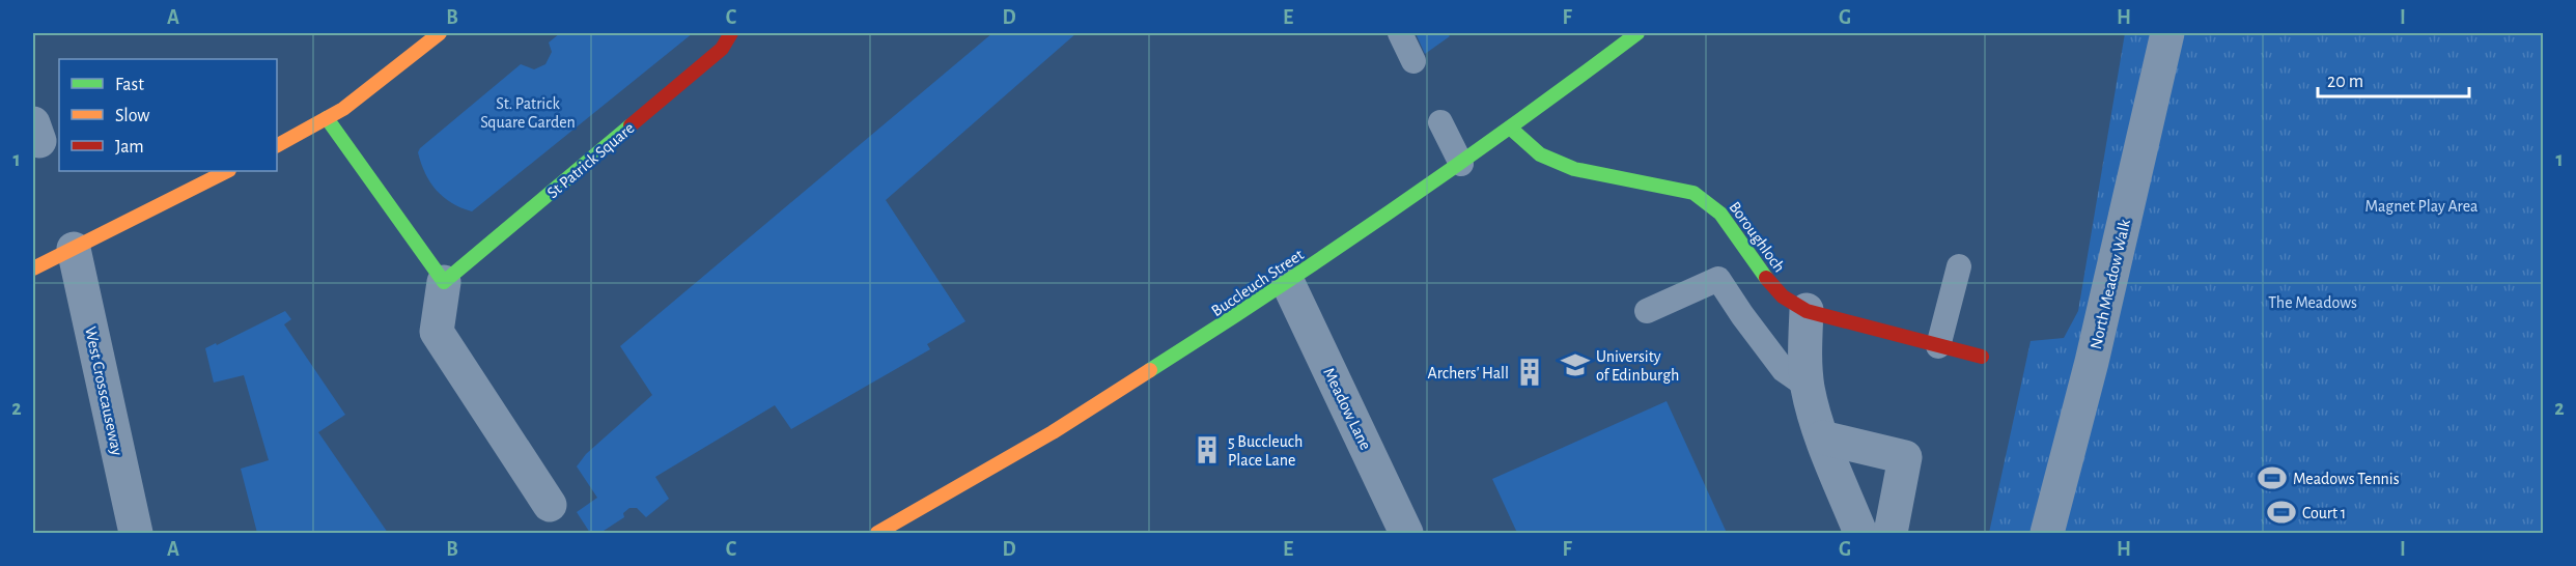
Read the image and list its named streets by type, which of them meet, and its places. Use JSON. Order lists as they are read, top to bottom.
{
  "streets": {
    "street": [
      "St Patrick Square",
      "Boroughloch",
      "Buccleuch Street",
      "North Meadow Walk",
      "West Crosscauseway",
      "Meadow Lane"
    ]
  },
  "crossings": [
    ["Boroughloch", "Buccleuch Street"],
    ["Buccleuch Street", "Meadow Lane"]
  ],
  "parks": ["St. Patrick Square Garden", "Magnet Play Area", "The Meadows"],
  "places": {
    "school or university": ["University of Edinburgh"],
    "building": ["Archers' Hall", "5 Buccleuch Place Lane"],
    "sports": ["Meadows Tennis", "Court 1"]
  },
  "legend": ["Fast", "Slow", "Jam"],
  "scale_bar": "20 m",
  "grid": {
    "columns": [
      "A",
      "B",
      "C",
      "D",
      "E",
      "F",
      "G",
      "H",
      "I"
    ],
    "rows": ["1", "2"]
  }
}
